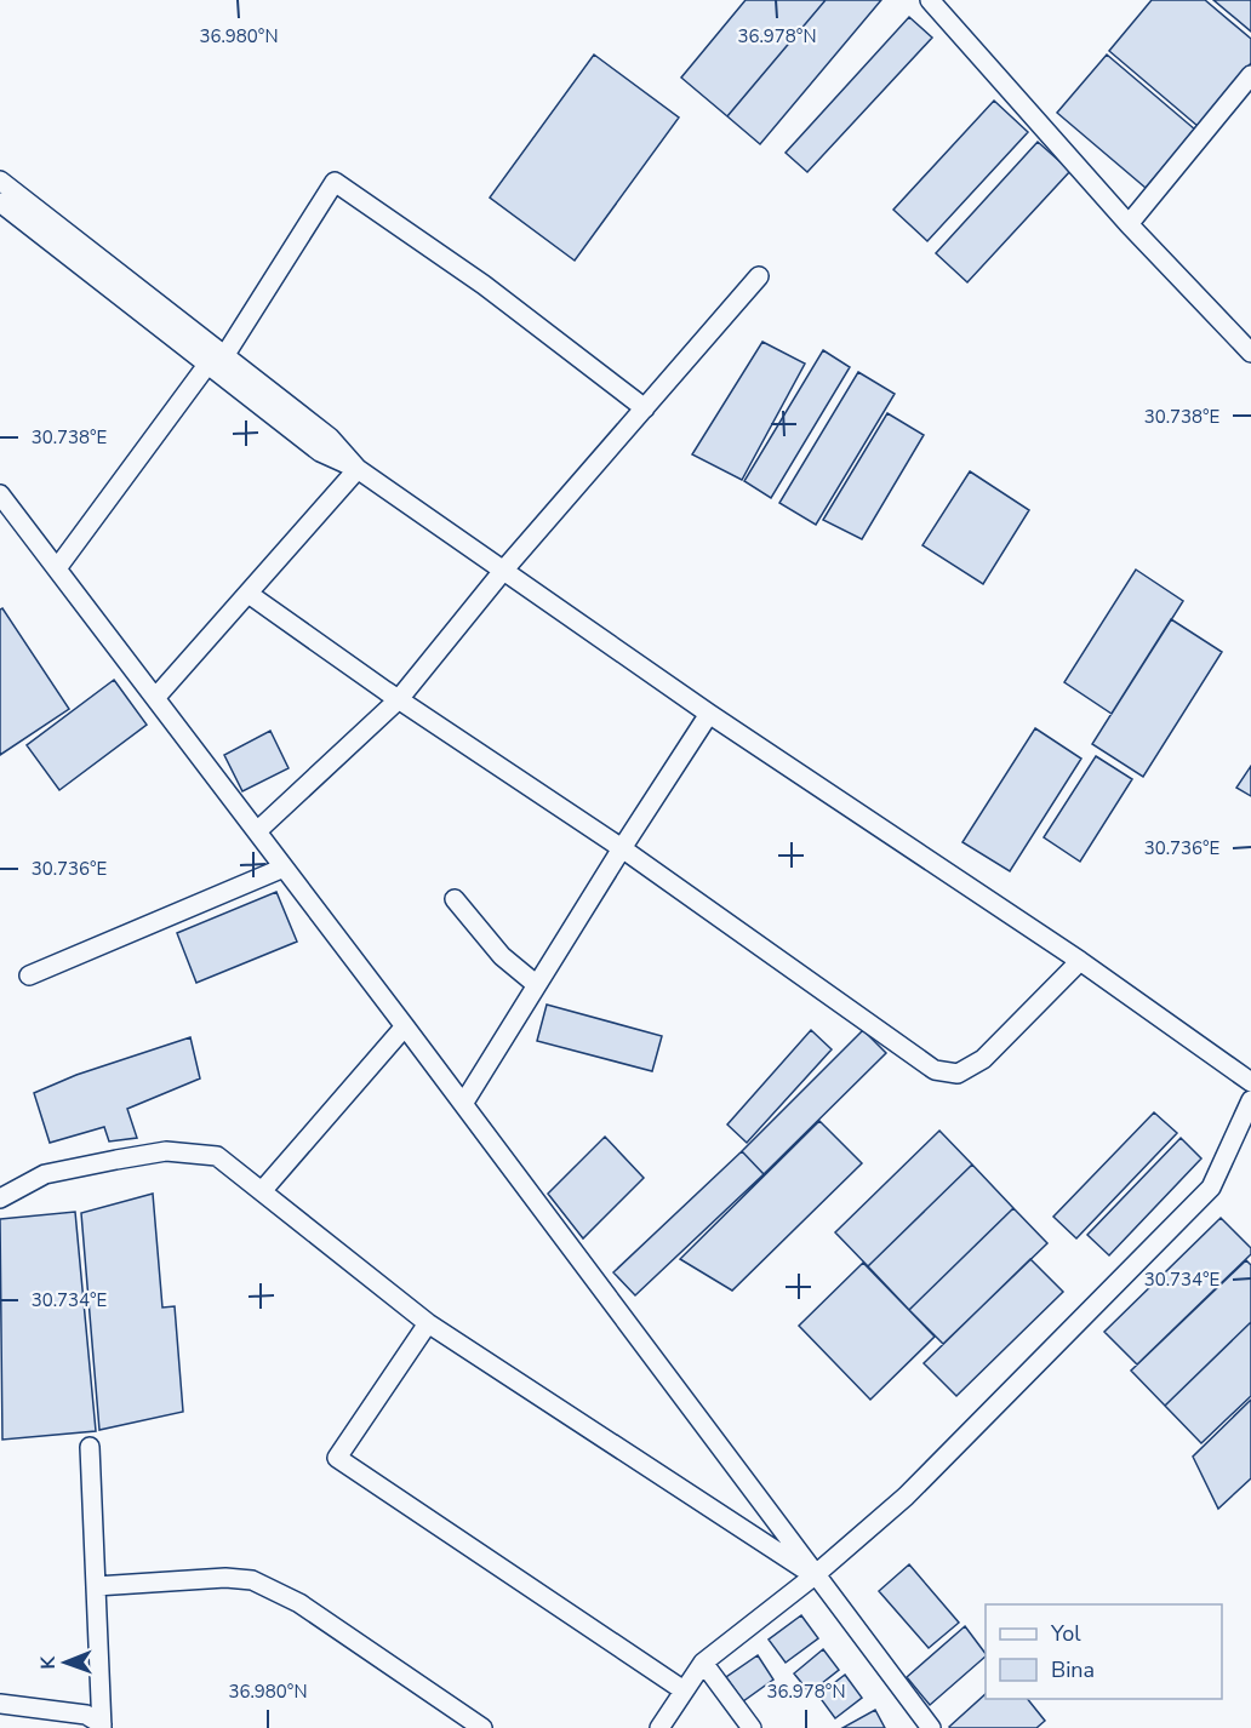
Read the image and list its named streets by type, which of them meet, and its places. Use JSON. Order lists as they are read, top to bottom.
{
  "legend": ["Yol", "Bina"],
  "north": "left",
  "coordinates": [
    "36.980°N",
    "36.978°N",
    "30.738°E",
    "30.736°E",
    "30.734°E"
  ]
}
